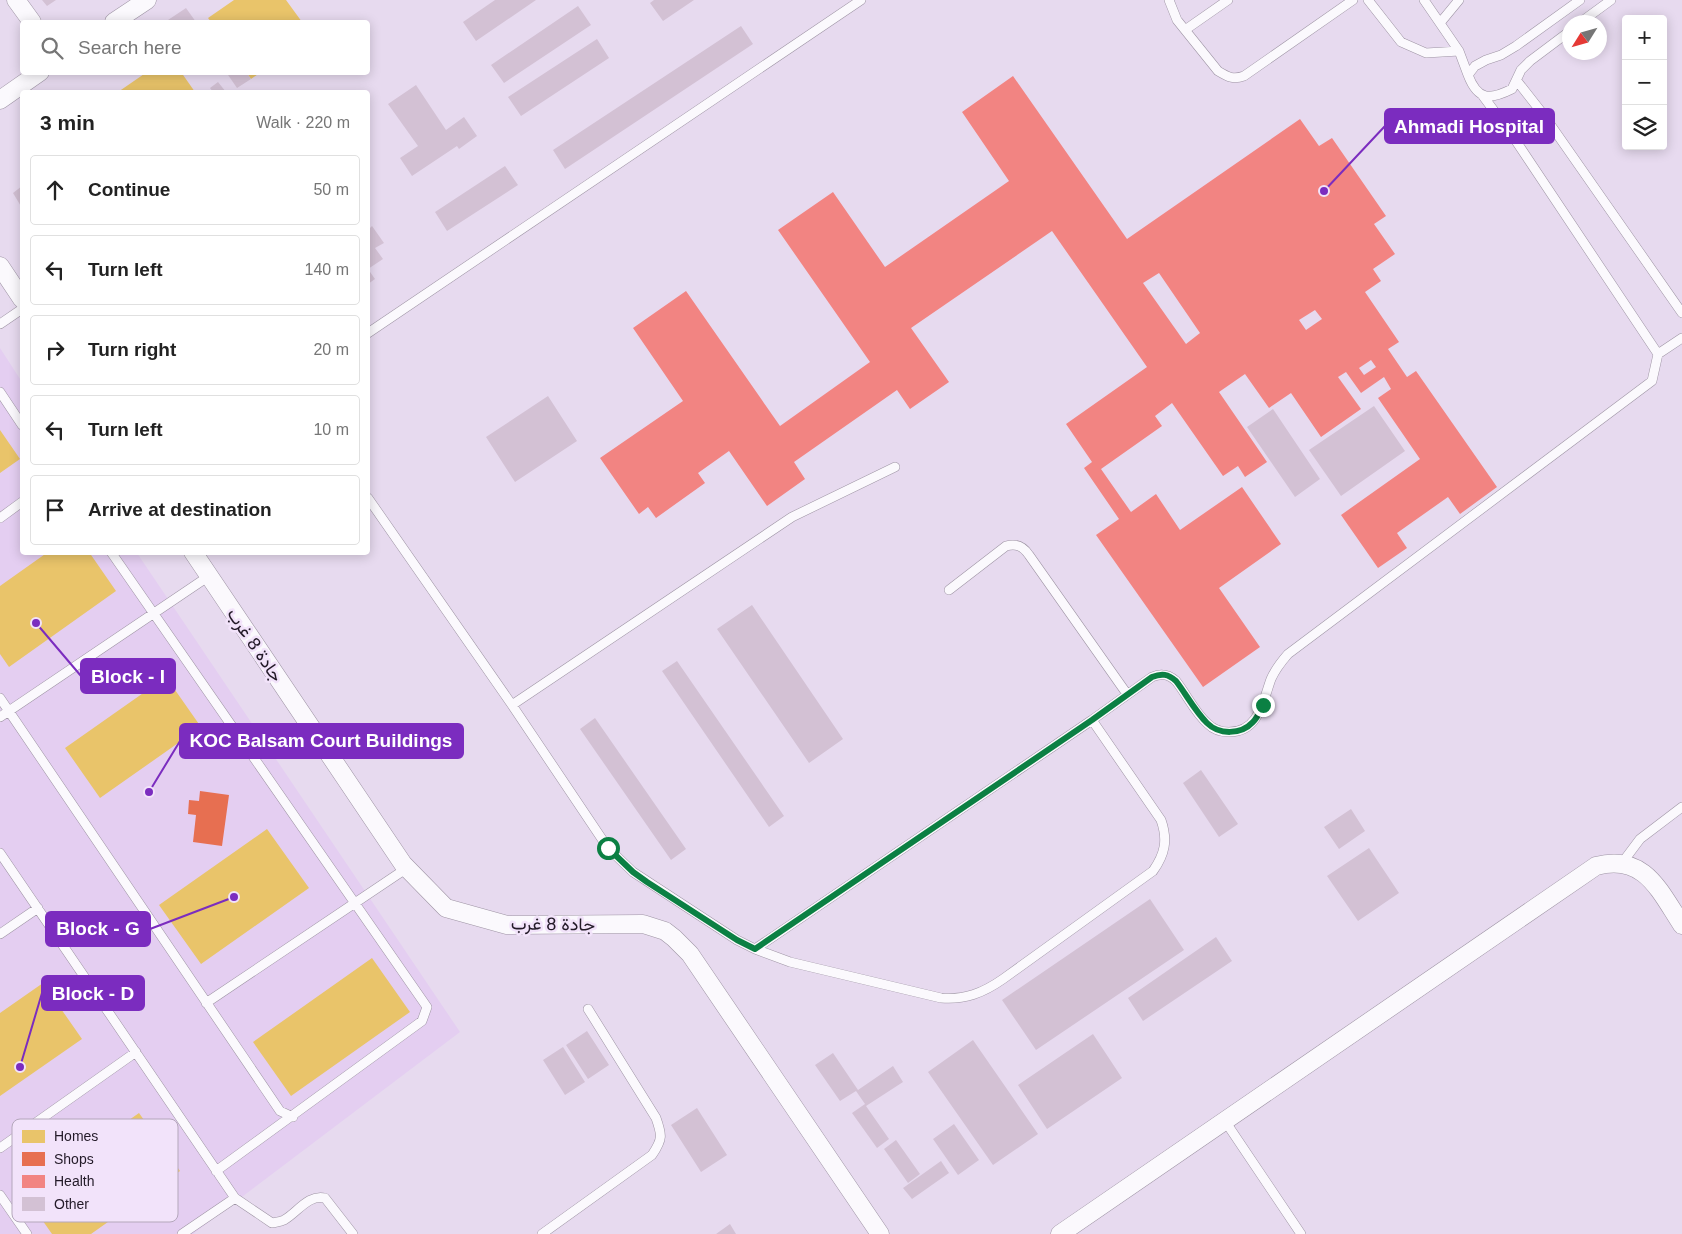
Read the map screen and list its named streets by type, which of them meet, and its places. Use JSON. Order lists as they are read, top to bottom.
{
  "streets": {
    "street": ["جادة 8 غرب"]
  },
  "places": [
    "Ahmadi Hospital",
    "Block - I",
    "KOC Balsam Court Buildings",
    "Block - G",
    "Block - D"
  ],
  "legend": [
    "Homes",
    "Shops",
    "Health",
    "Other"
  ],
  "north": "bottom left",
  "page": {
    "map_buttons": ["+", "−"],
    "search": "Search here",
    "heading": ["3 min", "Walk · 220 m"],
    "list": [
      ["Continue", "50 m"],
      ["Turn left", "140 m"],
      ["Turn right", "20 m"],
      ["Turn left", "10 m"],
      "Arrive at destination"
    ]
  }
}
